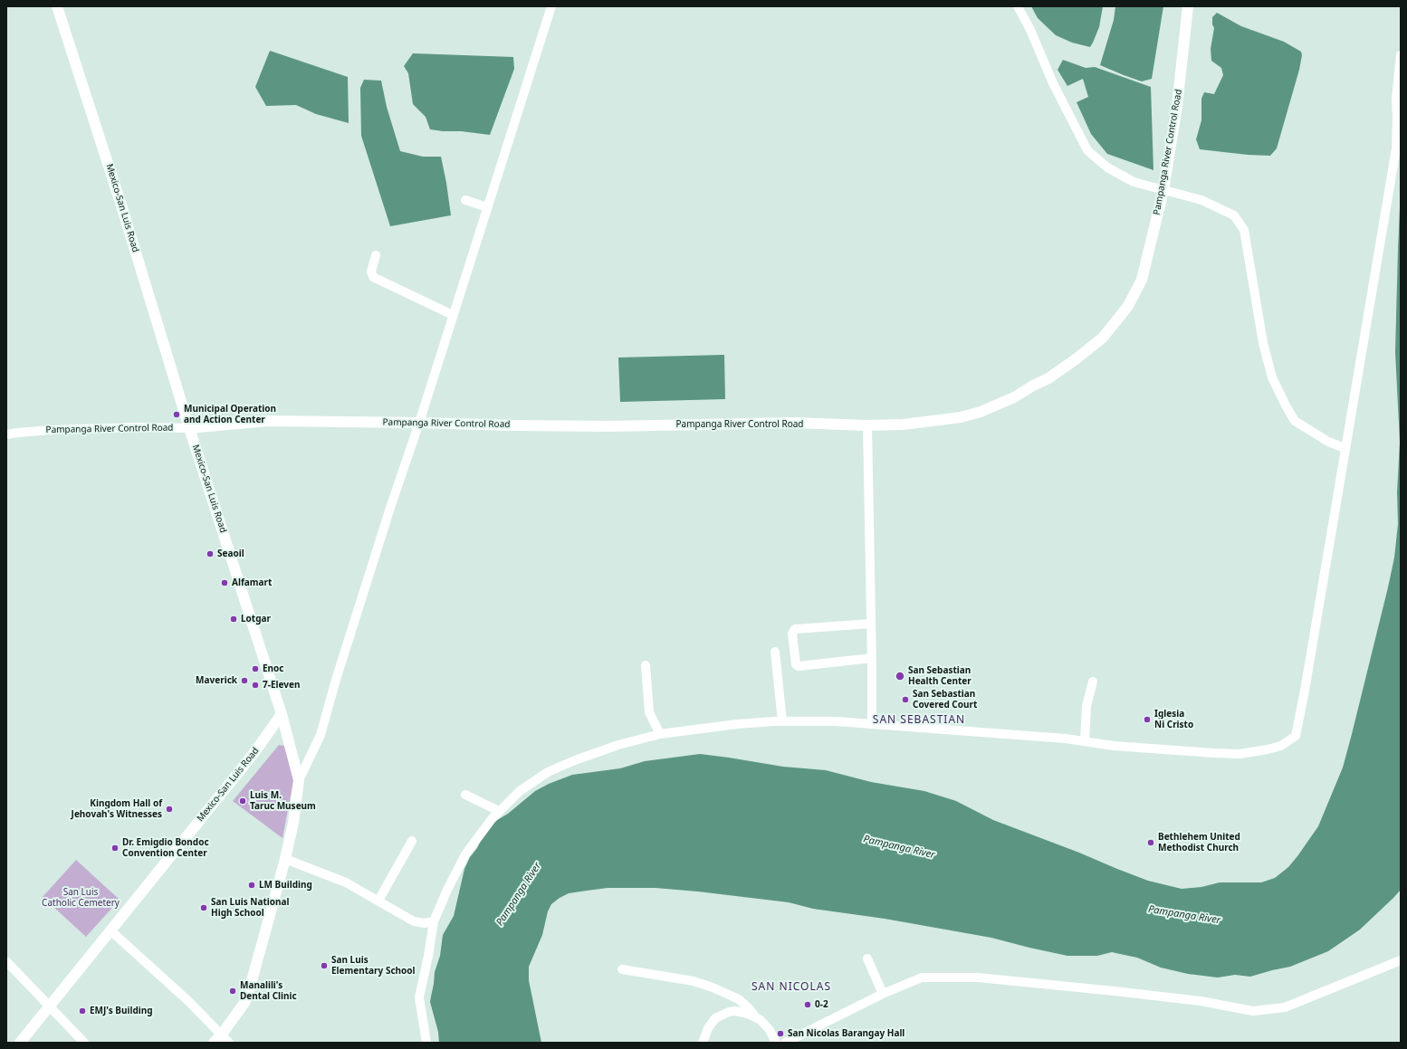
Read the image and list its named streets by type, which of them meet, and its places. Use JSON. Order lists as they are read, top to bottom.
{
  "streets": {
    "main road": ["Pampanga River Control Road", "Mexico-San Luis Road"]
  },
  "crossings": [
    ["Pampanga River Control Road", "Mexico-San Luis Road"]
  ],
  "districts": ["SAN SEBASTIAN", "SAN NICOLAS"],
  "water": ["Pampanga River"],
  "parks": ["San Luis Catholic Cemetery"],
  "places": [
    "Municipal Operation and Action Center",
    "Seaoil",
    "Alfamart",
    "Lotgar",
    "Enoc",
    "San Sebastian Health Center",
    "Maverick",
    "7-Eleven",
    "San Sebastian Covered Court",
    "Iglesia Ni Cristo",
    "Luis M. Taruc Museum",
    "Kingdom Hall of Jehovah's Witnesses",
    "Bethlehem United Methodist Church",
    "Dr. Emigdio Bondoc Convention Center",
    "LM Building",
    "San Luis National High School",
    "San Luis Elementary School",
    "Manalili's Dental Clinic",
    "0-2",
    "EMJ's Building",
    "San Nicolas Barangay Hall"
  ]
}
